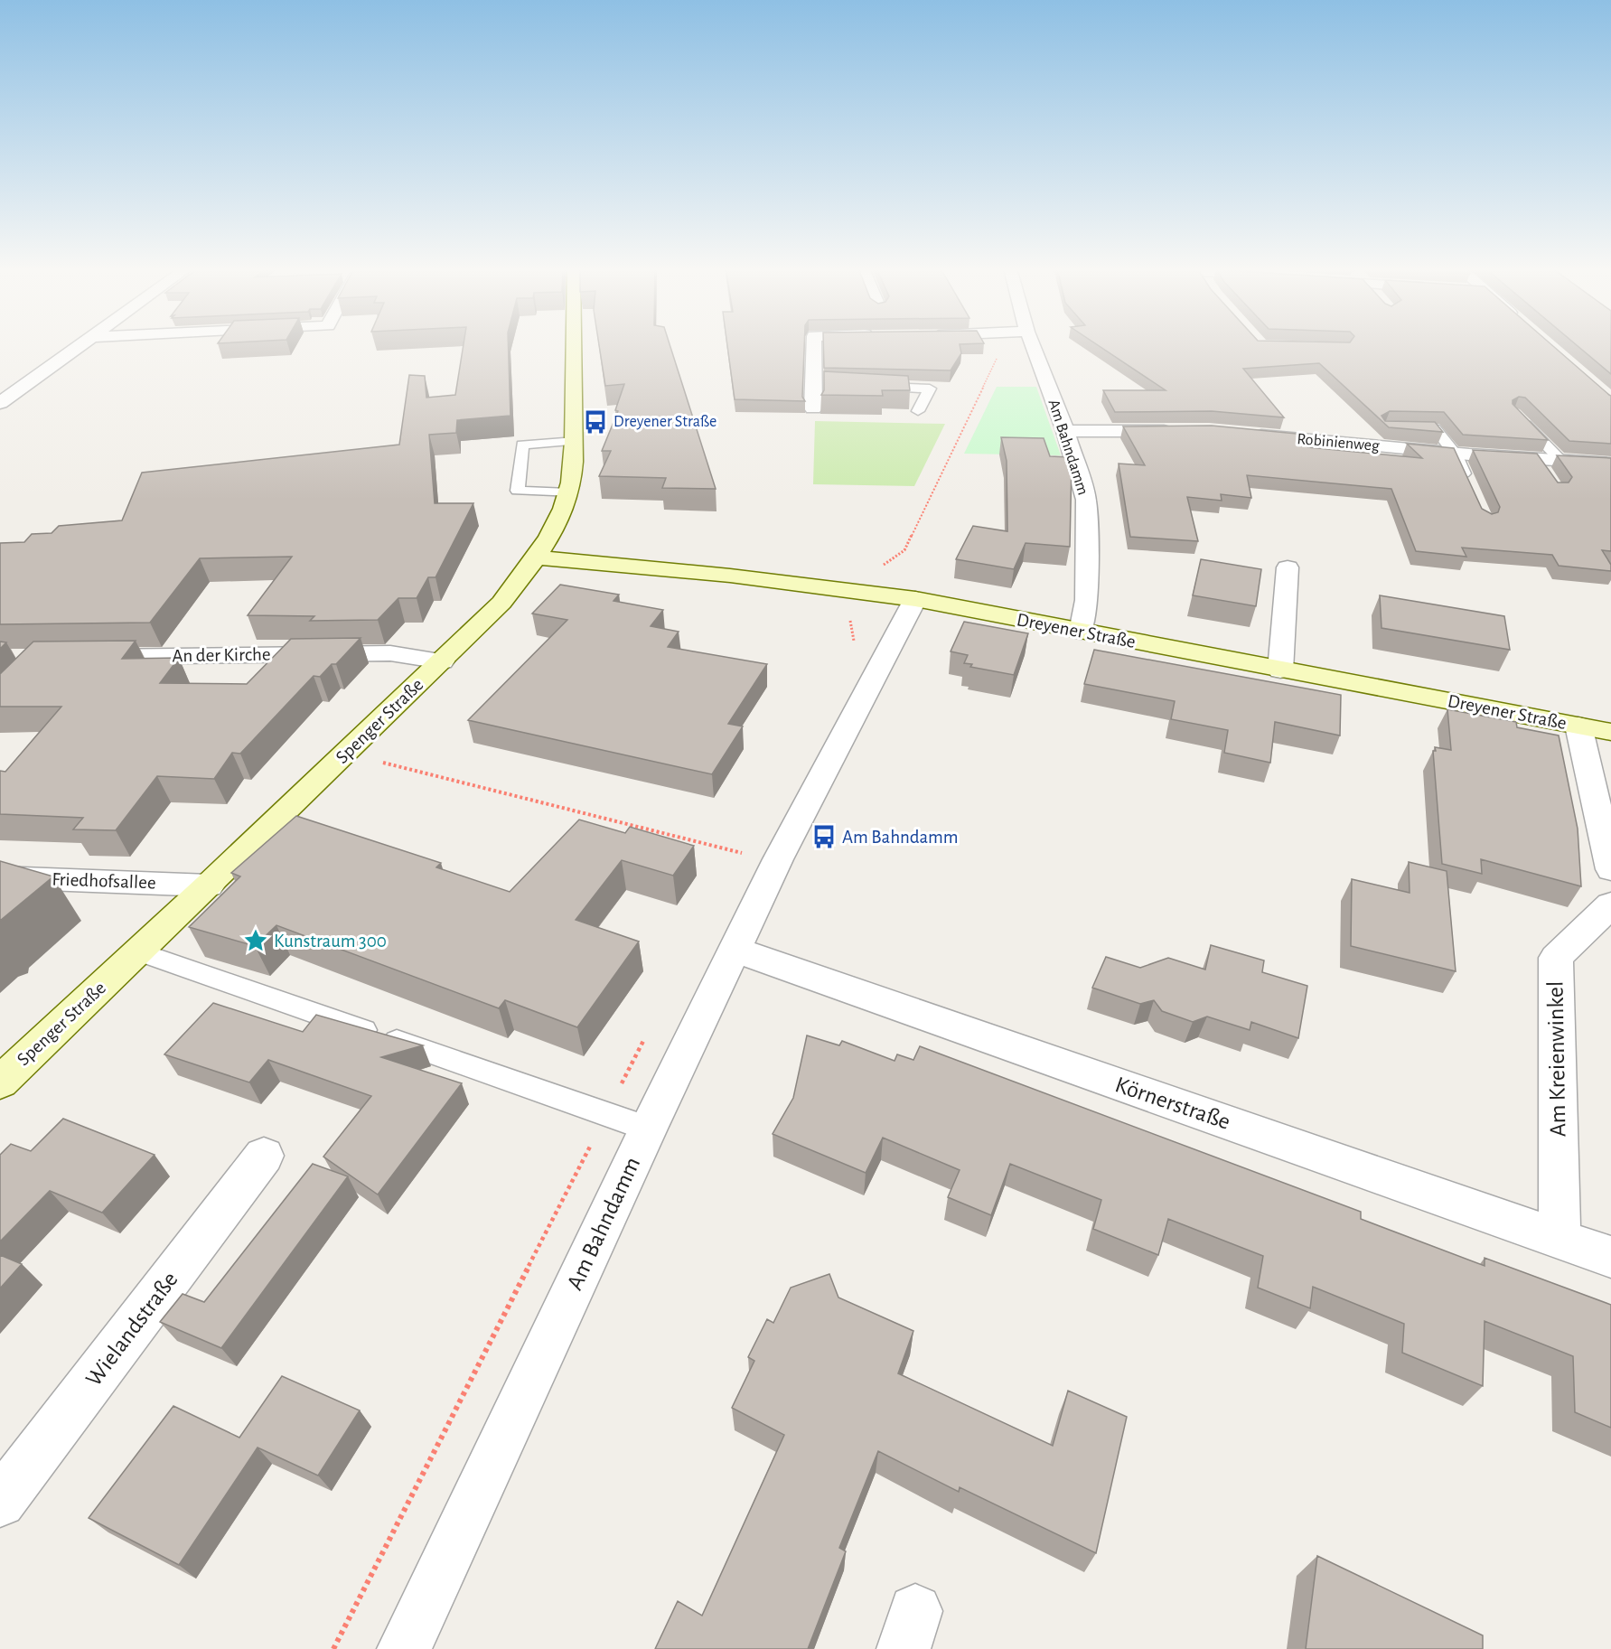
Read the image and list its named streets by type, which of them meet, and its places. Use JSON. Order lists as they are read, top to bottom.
{
  "streets": {
    "street": [
      "Robinienweg",
      "Am Bahndamm",
      "Dreyener Straße",
      "An der Kirche",
      "Spenger Straße",
      "Friedhofsallee",
      "Am Kreienwinkel",
      "Körnerstraße",
      "Wielandstraße"
    ]
  },
  "crossings": [
    ["Am Bahndamm", "Dreyener Straße"],
    ["Am Bahndamm", "Körnerstraße"],
    ["Dreyener Straße", "Spenger Straße"],
    ["An der Kirche", "Spenger Straße"],
    ["Spenger Straße", "Friedhofsallee"],
    ["Am Kreienwinkel", "Körnerstraße"]
  ],
  "places": {
    "bus stop": ["Dreyener Straße", "Am Bahndamm"],
    "place": ["Kunstraum 300"]
  }
}
